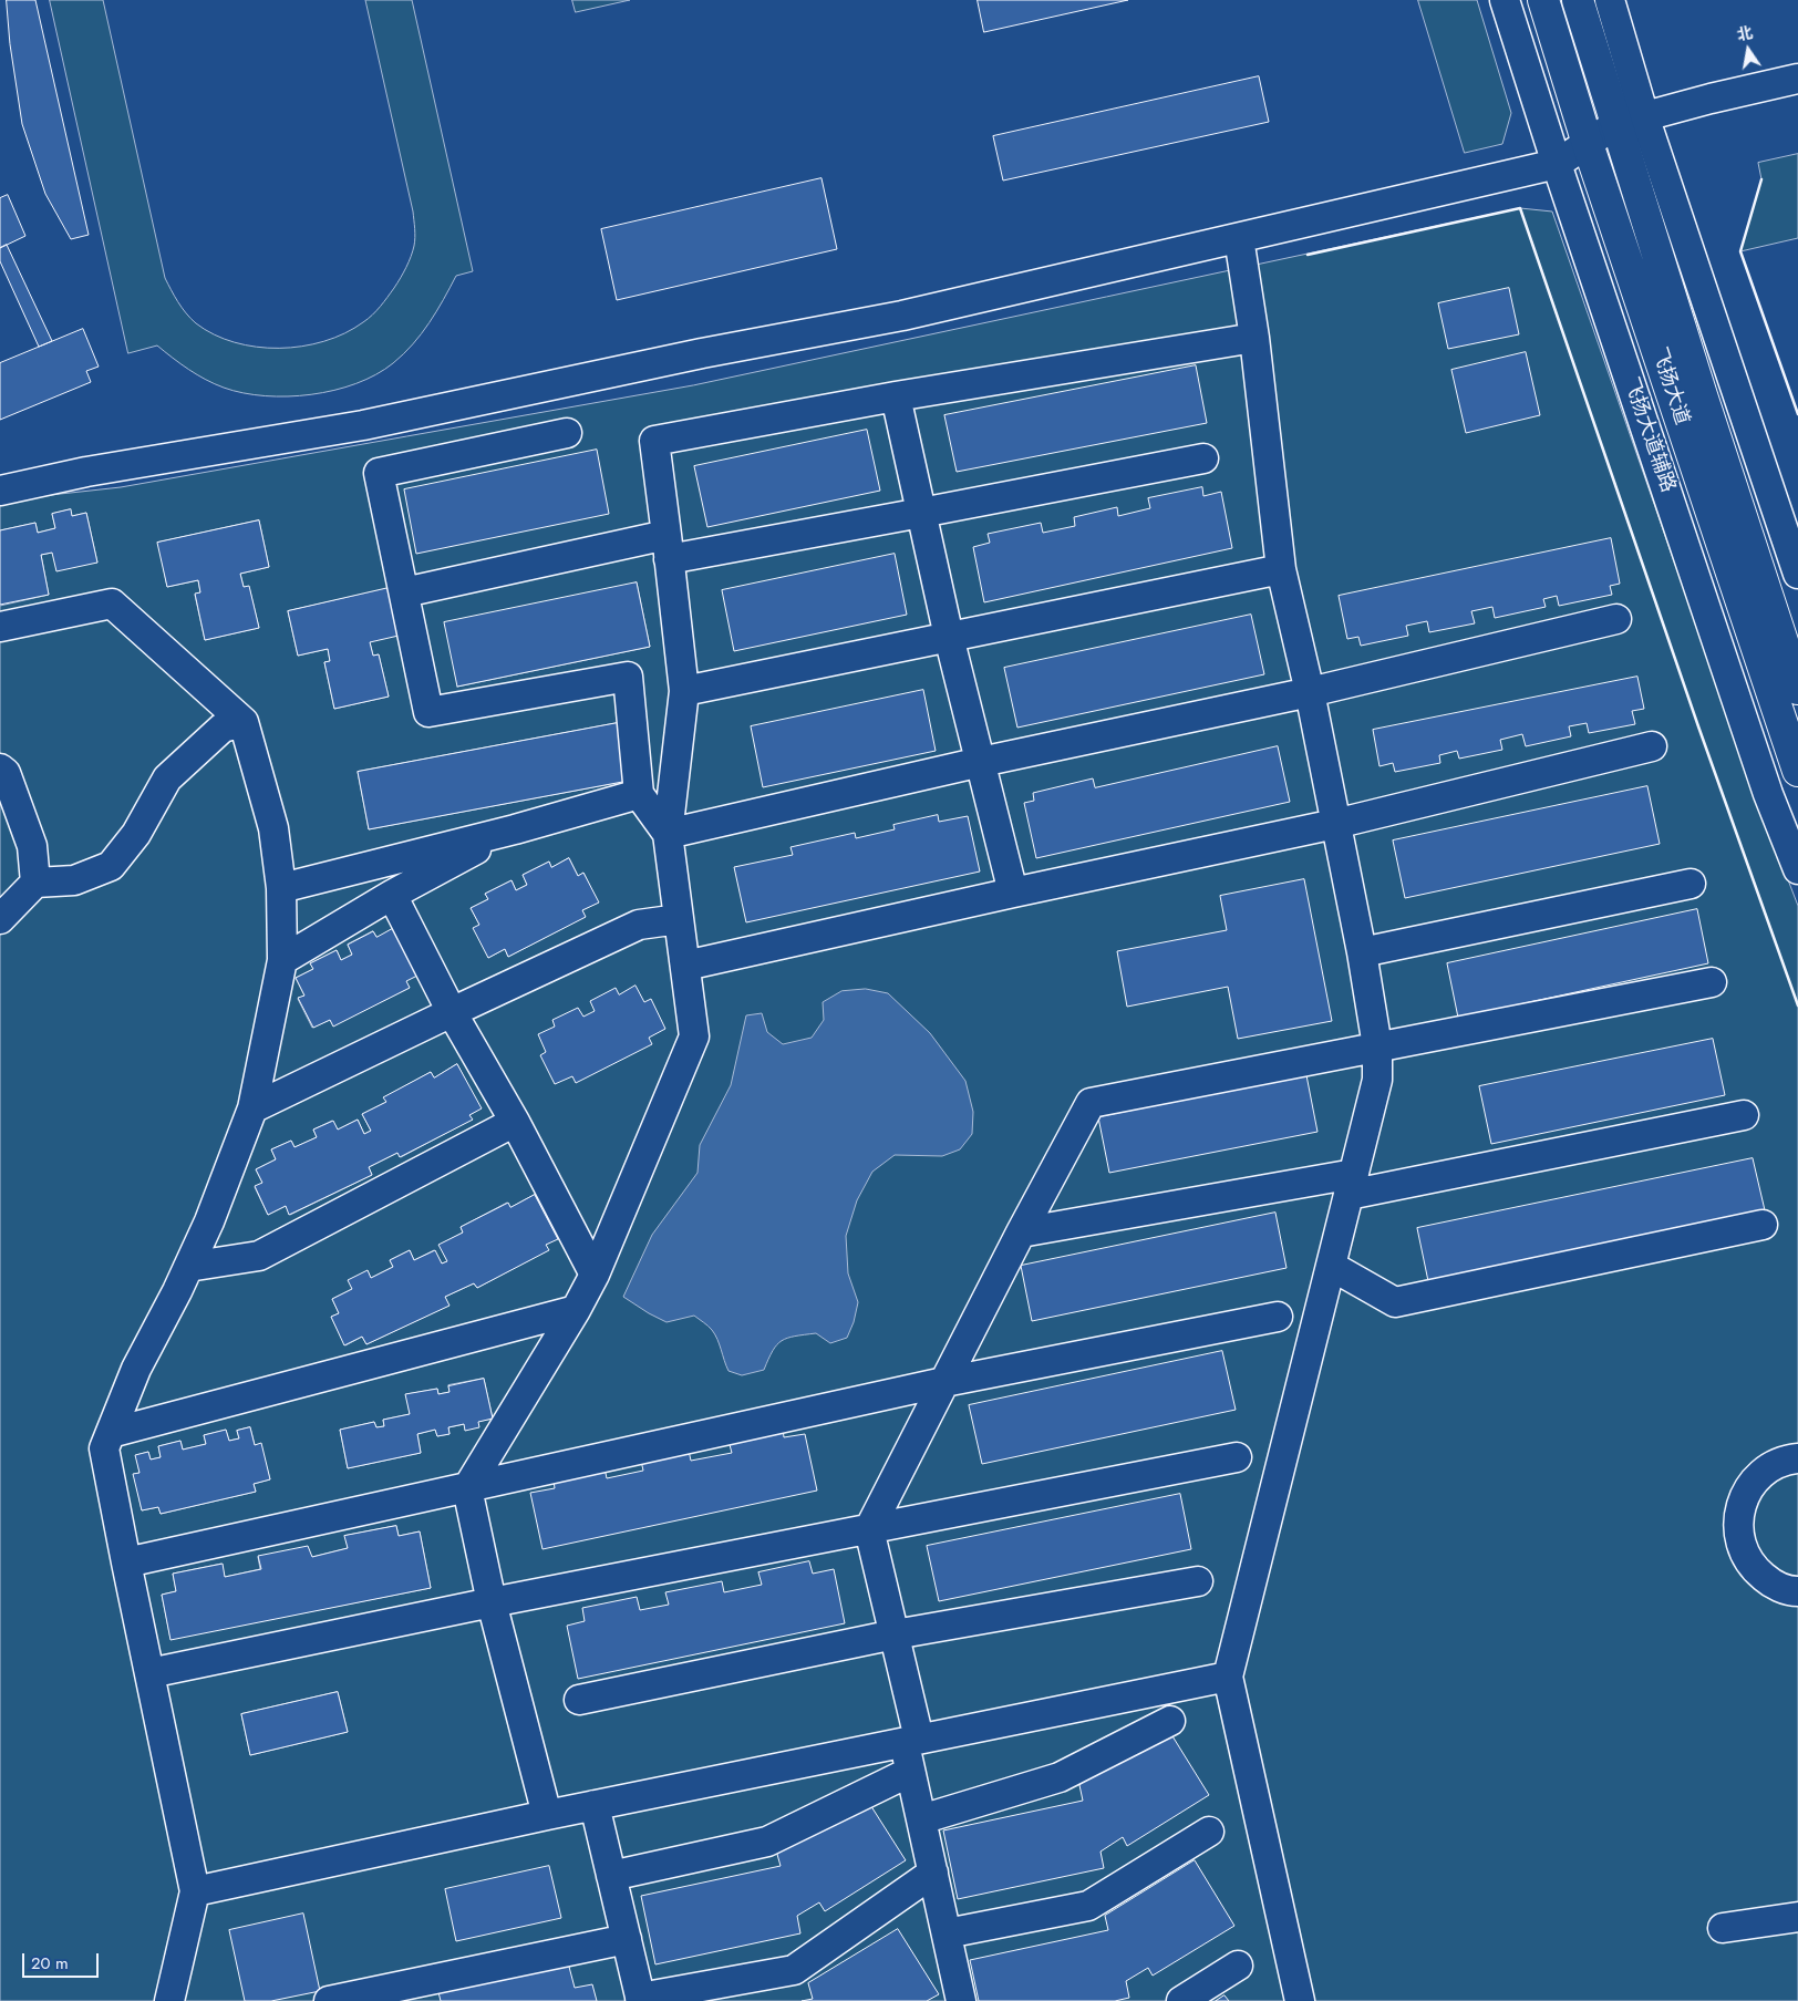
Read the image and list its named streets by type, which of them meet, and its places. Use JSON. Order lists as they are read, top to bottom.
{
  "streets": {
    "main road": ["飞扬大道"],
    "street": ["飞扬大道辅路"]
  },
  "scale_bar": "20 m",
  "north": "top"
}
